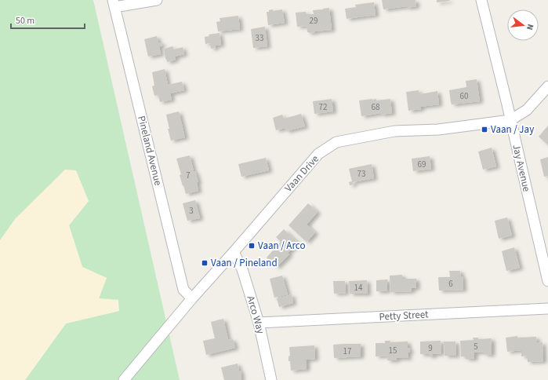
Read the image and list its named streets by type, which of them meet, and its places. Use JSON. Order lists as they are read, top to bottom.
{
  "streets": {
    "street": [
      "Pineland Avenue",
      "Jay Avenue",
      "Vaan Drive",
      "Arco Way",
      "Petty Street"
    ]
  },
  "crossings": [
    ["Pineland Avenue", "Vaan Drive"],
    ["Jay Avenue", "Vaan Drive"],
    ["Vaan Drive", "Arco Way"],
    ["Arco Way", "Petty Street"]
  ],
  "places": {
    "transit": ["Vaan / Jay", "Vaan / Arco", "Vaan / Pineland"]
  },
  "house_numbers": [
    "29",
    "33",
    "60",
    "72",
    "68",
    "69",
    "73",
    "7",
    "3",
    "6",
    "14",
    "5",
    "9",
    "15",
    "17"
  ],
  "scale_bar": "50 m",
  "north": "right"
}
